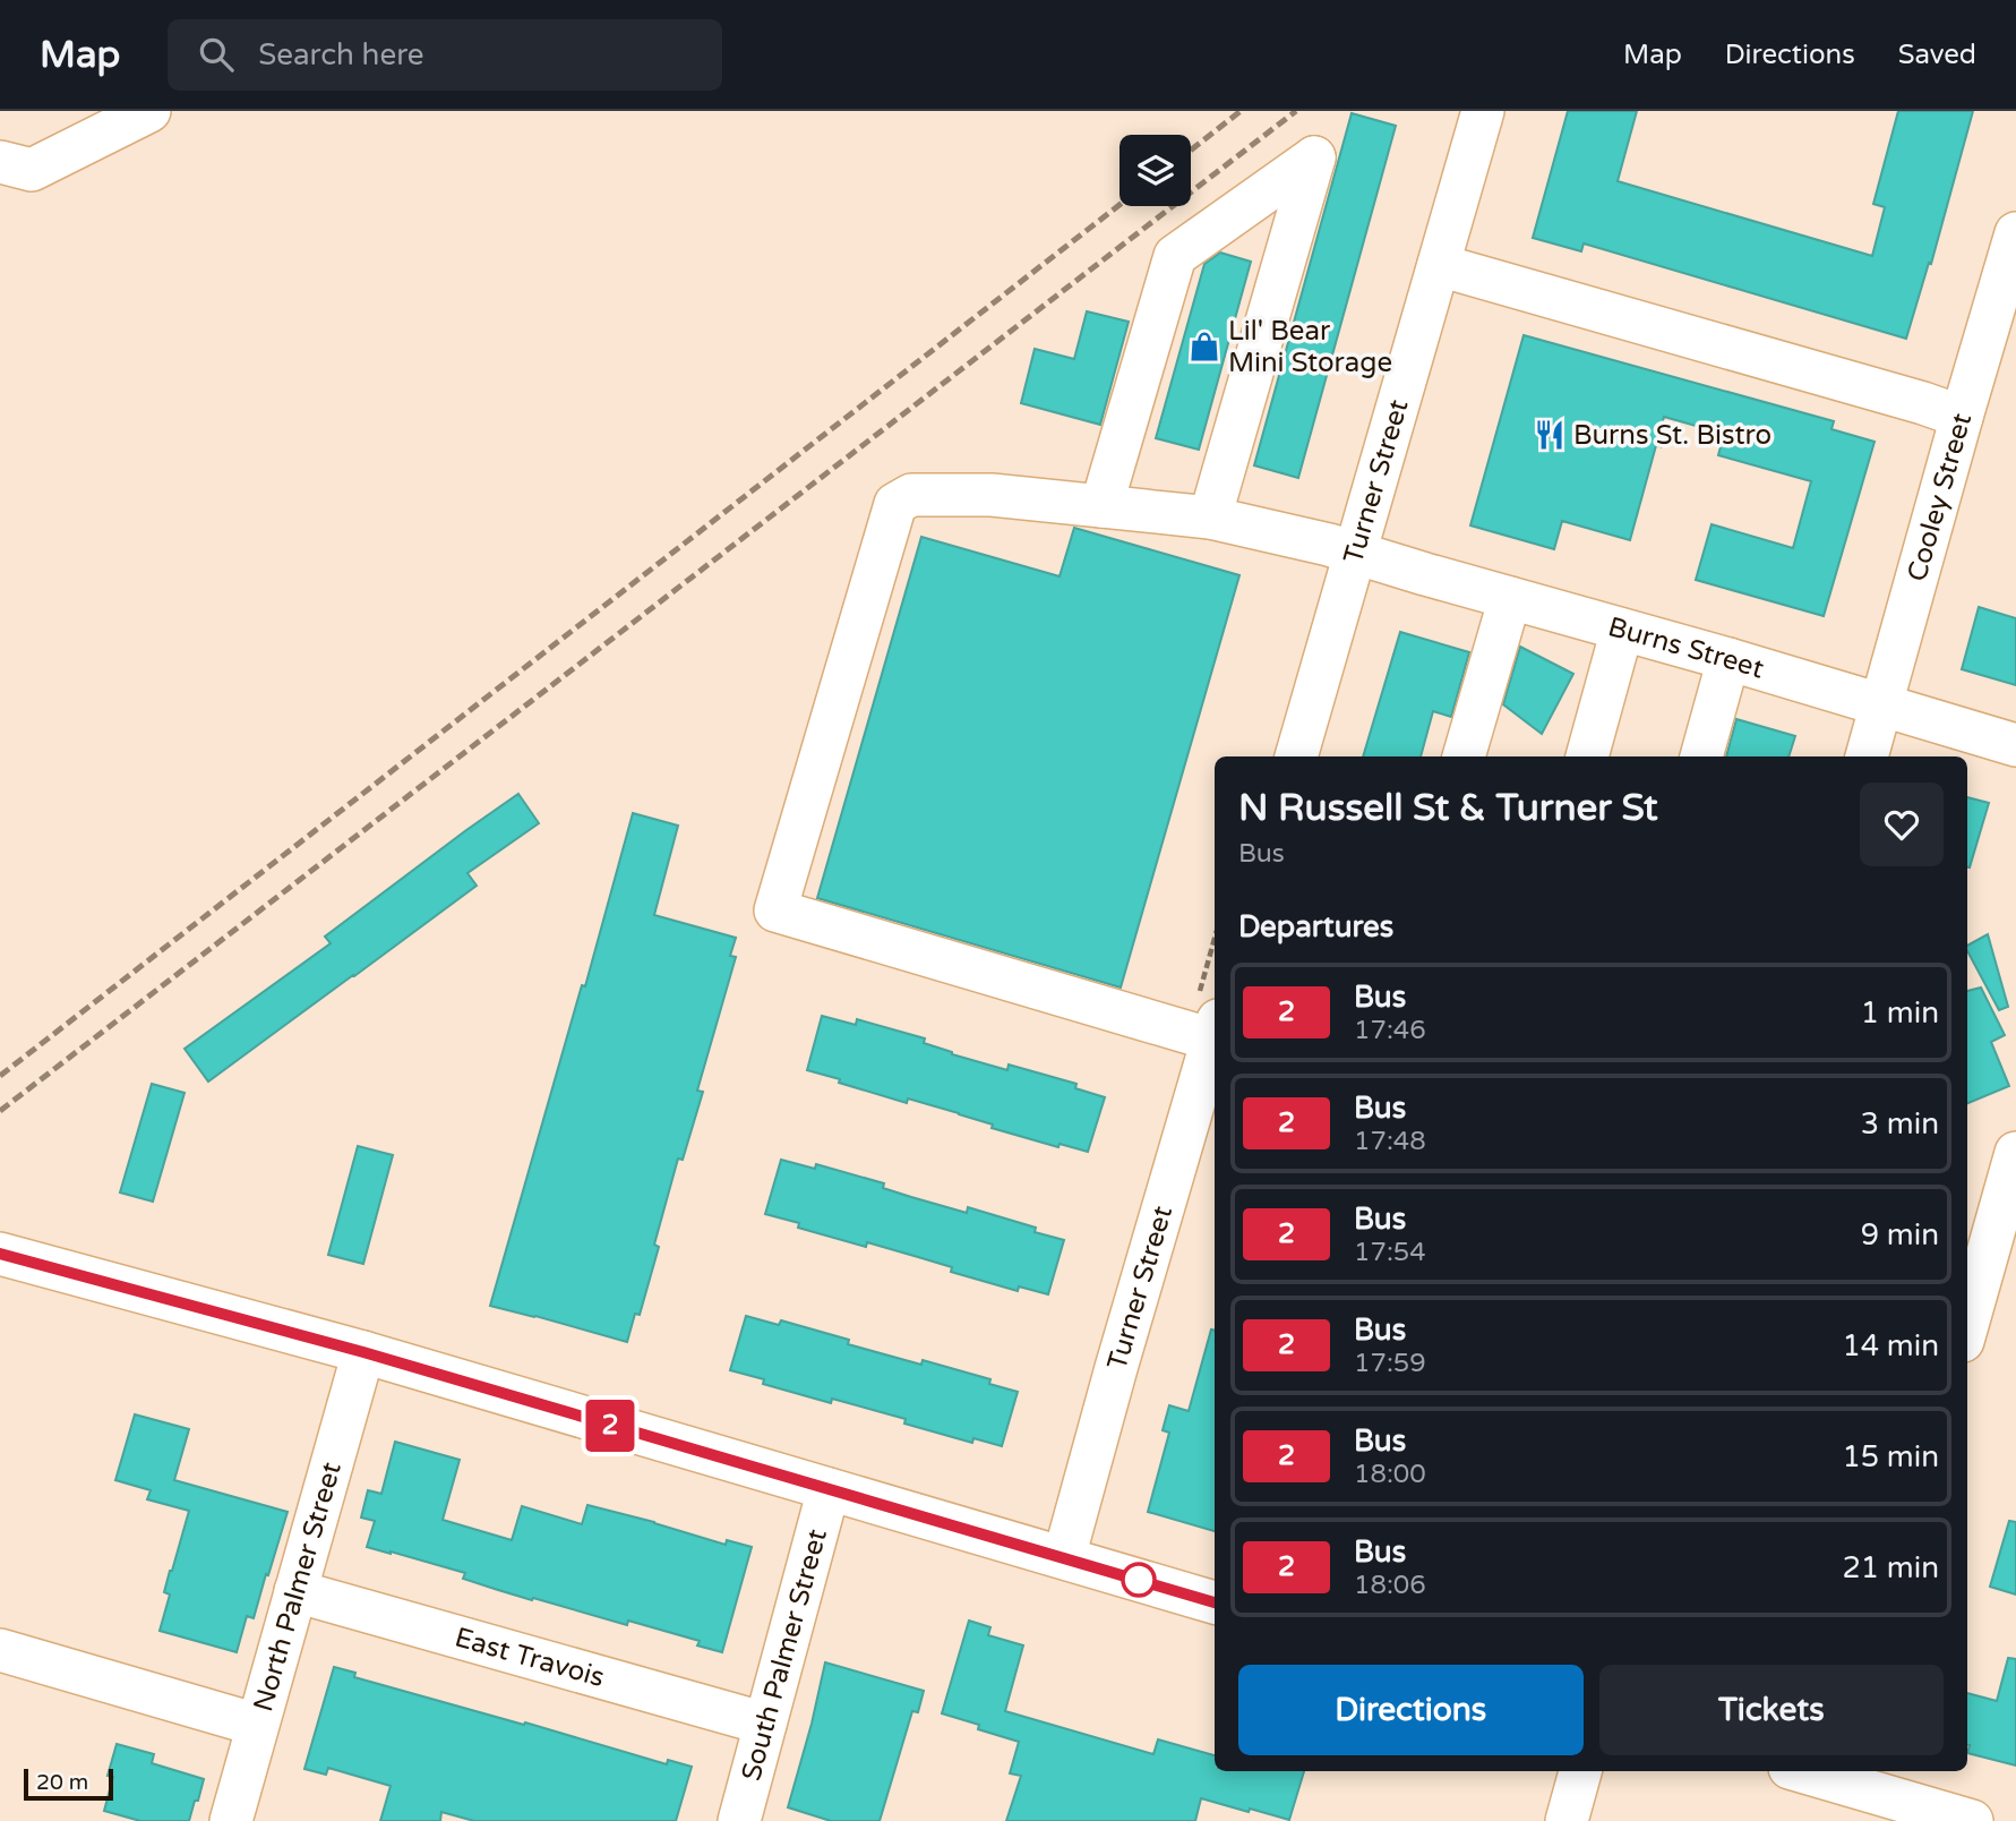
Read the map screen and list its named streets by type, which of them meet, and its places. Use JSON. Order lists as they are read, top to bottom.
{
  "streets": {
    "street": [
      "Turner Street",
      "Cooley Street",
      "Burns Street",
      "North Palmer Street",
      "South Palmer Street",
      "East Travois"
    ]
  },
  "crossings": [
    ["Turner Street", "Burns Street"],
    ["Cooley Street", "Burns Street"],
    ["North Palmer Street", "East Travois"],
    ["South Palmer Street", "East Travois"]
  ],
  "places": {
    "shop": ["Lil' Bear Mini Storage"],
    "restaurant": ["Burns St. Bistro"]
  },
  "lines": ["bus line 2"],
  "scale_bar": "20 m",
  "page": {
    "header": "Map",
    "search": "Search here",
    "nav": ["Map", "Directions", "Saved"],
    "on_map": "2",
    "heading": [
      ["N Russell St & Turner St", "Bus"],
      "Departures"
    ],
    "list": [
      {
        "mark": "2",
        "name": "Bus",
        "note": "17:46",
        "value": "1 min"
      },
      {
        "mark": "2",
        "name": "Bus",
        "note": "17:48",
        "value": "3 min"
      },
      {
        "mark": "2",
        "name": "Bus",
        "note": "17:54",
        "value": "9 min"
      },
      {
        "mark": "2",
        "name": "Bus",
        "note": "17:59",
        "value": "14 min"
      },
      {
        "mark": "2",
        "name": "Bus",
        "note": "18:00",
        "value": "15 min"
      },
      {
        "mark": "2",
        "name": "Bus",
        "note": "18:06",
        "value": "21 min"
      }
    ],
    "buttons": ["Directions", "Tickets"],
    "scale": "20 m"
  }
}
